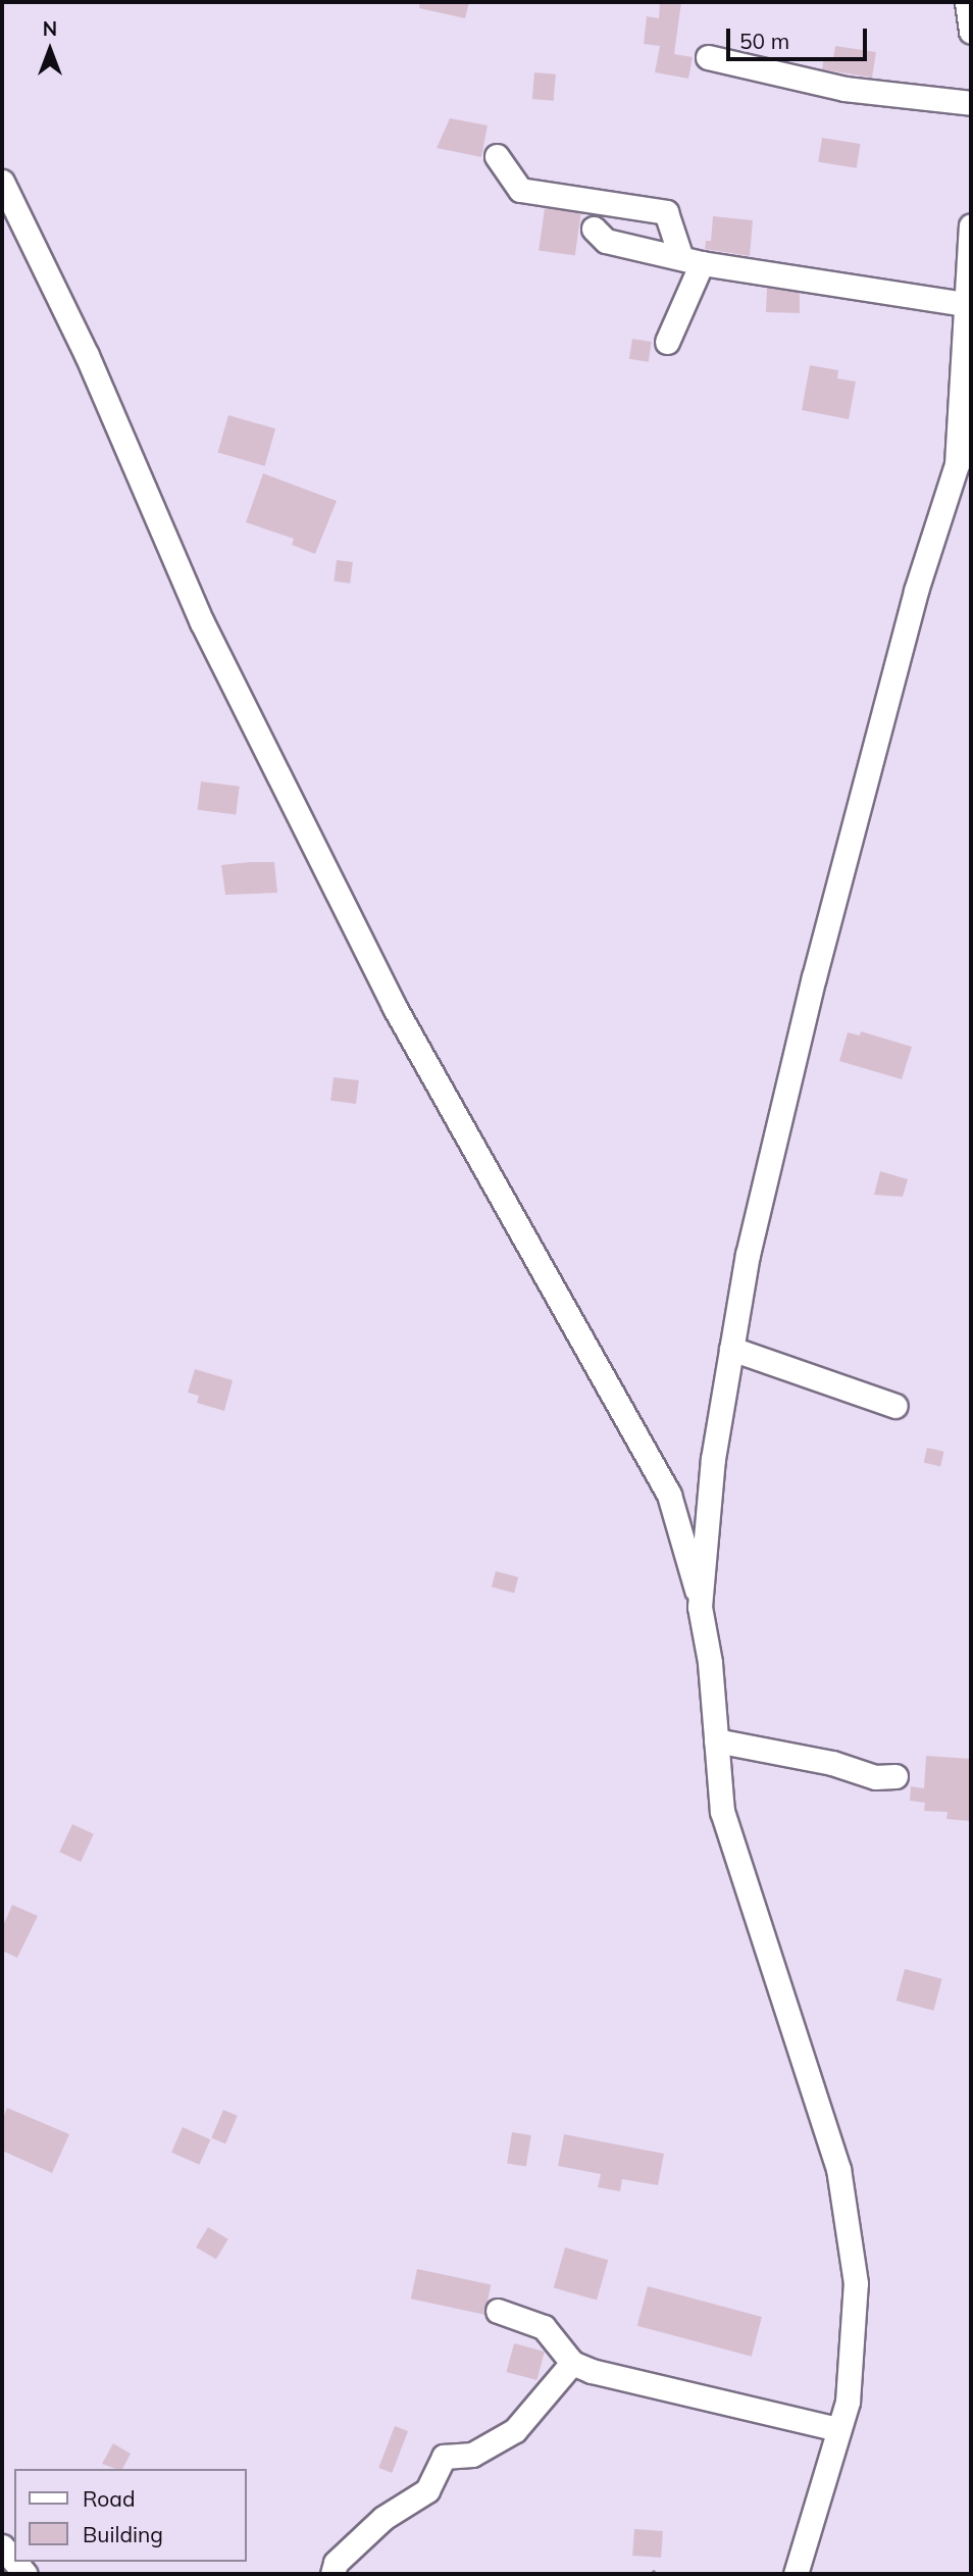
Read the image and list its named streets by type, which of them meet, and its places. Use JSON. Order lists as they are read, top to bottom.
{
  "legend": ["Road", "Building"],
  "scale_bar": "50 m",
  "north": "top"
}
